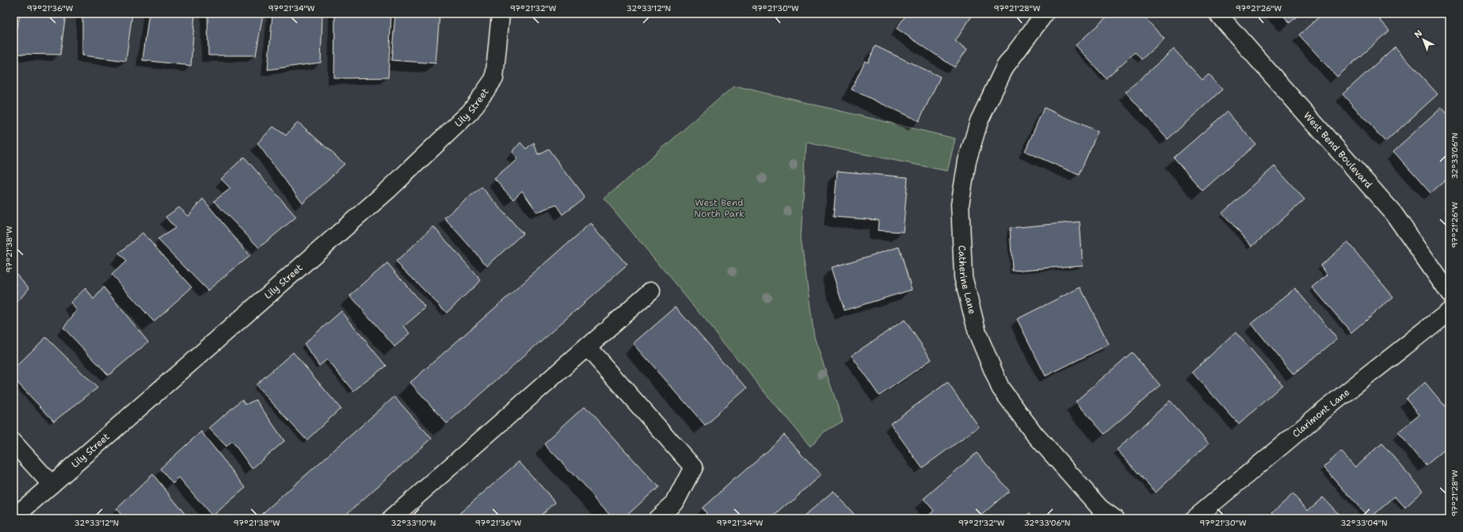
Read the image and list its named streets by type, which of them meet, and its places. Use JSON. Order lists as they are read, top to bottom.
{
  "streets": {
    "street": [
      "Lily Street",
      "West Bend Boulevard",
      "Catherine Lane",
      "Clarimont Lane"
    ]
  },
  "parks": ["West Bend North Park"],
  "north": "top left",
  "coordinates": [
    "97°21'36\"W",
    "97°21'34\"W",
    "97°21'32\"W",
    "32°33'12\"N",
    "97°21'30\"W",
    "97°21'28\"W",
    "97°21'26\"W",
    "32°33'06\"N",
    "97°21'38\"W",
    "32°33'10\"N",
    "32°33'04\"N"
  ]
}
